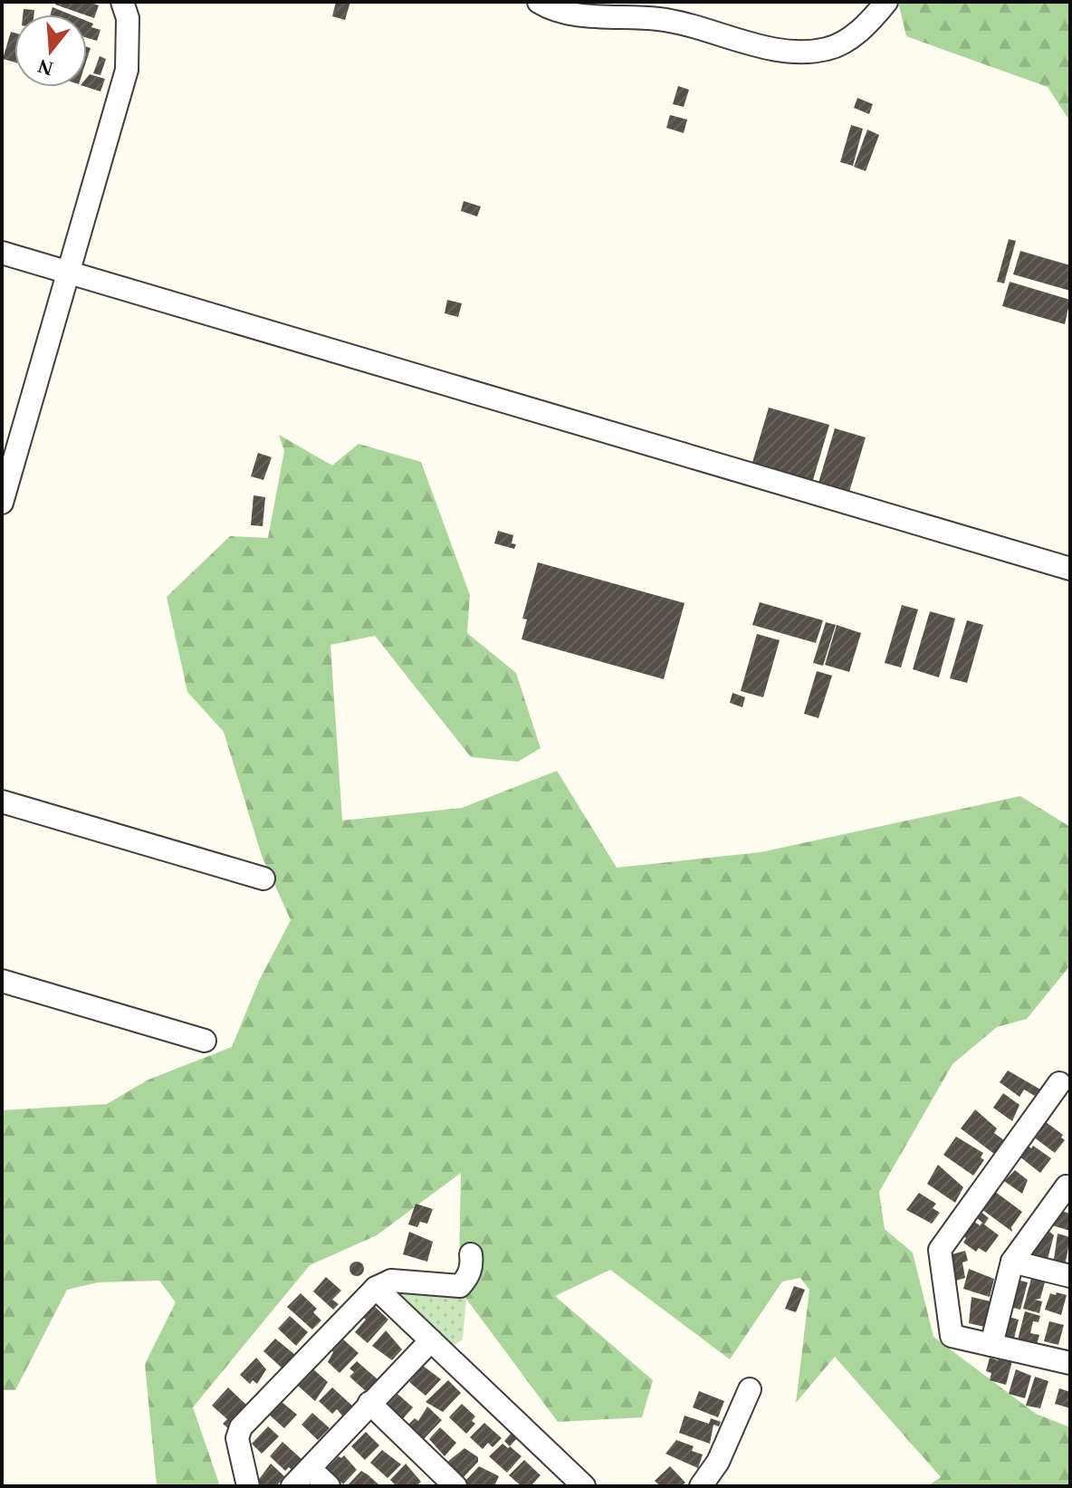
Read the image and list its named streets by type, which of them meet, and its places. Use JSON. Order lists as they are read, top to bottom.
{
  "north": "bottom"
}
